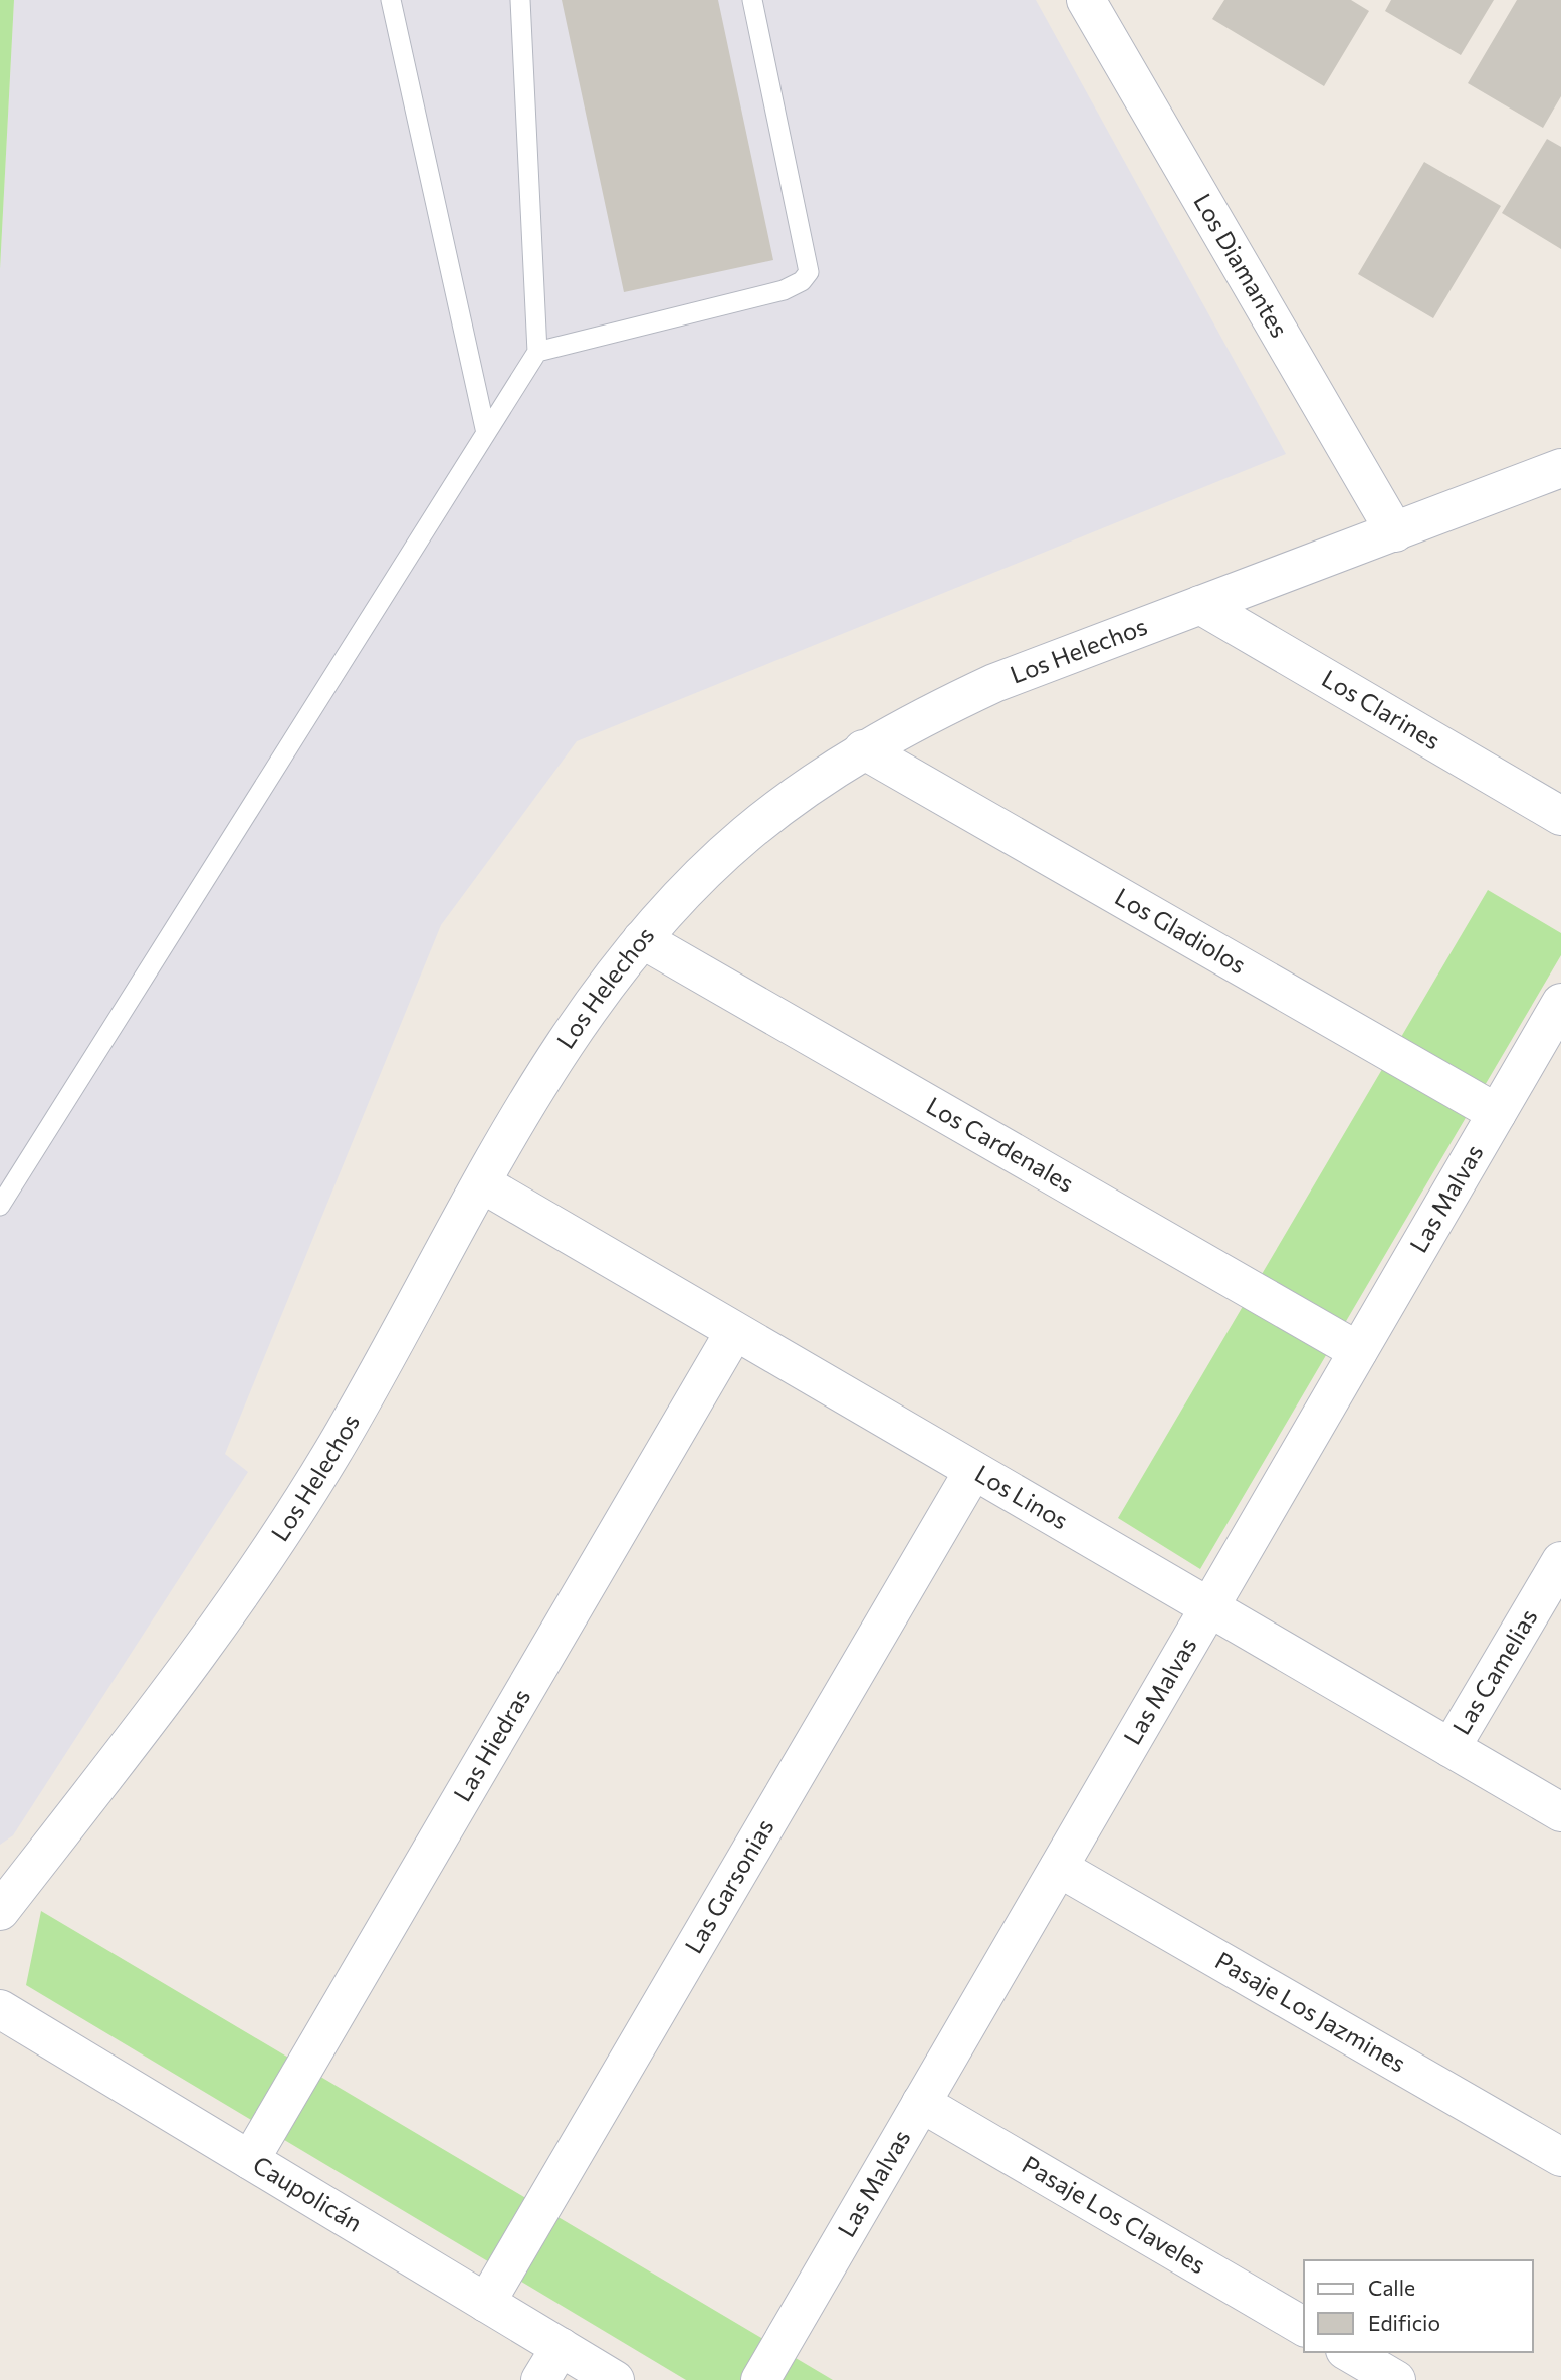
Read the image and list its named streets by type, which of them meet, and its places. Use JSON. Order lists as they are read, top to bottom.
{
  "streets": {
    "street": [
      "Los Diamantes",
      "Los Helechos",
      "Los Clarines",
      "Los Gladiolos",
      "Los Cardenales",
      "Las Malvas",
      "Los Linos",
      "Las Camelias",
      "Las Hiedras",
      "Las Garsonias",
      "Pasaje Los Jazmines",
      "Caupolicán",
      "Pasaje Los Claveles"
    ]
  },
  "crossings": [
    ["Los Diamantes", "Los Helechos"],
    ["Los Helechos", "Los Clarines"],
    ["Los Helechos", "Los Gladiolos"],
    ["Los Helechos", "Los Cardenales"],
    ["Los Helechos", "Los Linos"],
    ["Los Gladiolos", "Las Malvas"],
    ["Los Cardenales", "Las Malvas"],
    ["Las Malvas", "Los Linos"],
    ["Las Malvas", "Pasaje Los Jazmines"],
    ["Las Malvas", "Pasaje Los Claveles"],
    ["Los Linos", "Las Camelias"],
    ["Los Linos", "Las Hiedras"],
    ["Los Linos", "Las Garsonias"],
    ["Las Hiedras", "Caupolicán"],
    ["Las Garsonias", "Caupolicán"]
  ],
  "legend": ["Calle", "Edificio"]
}
